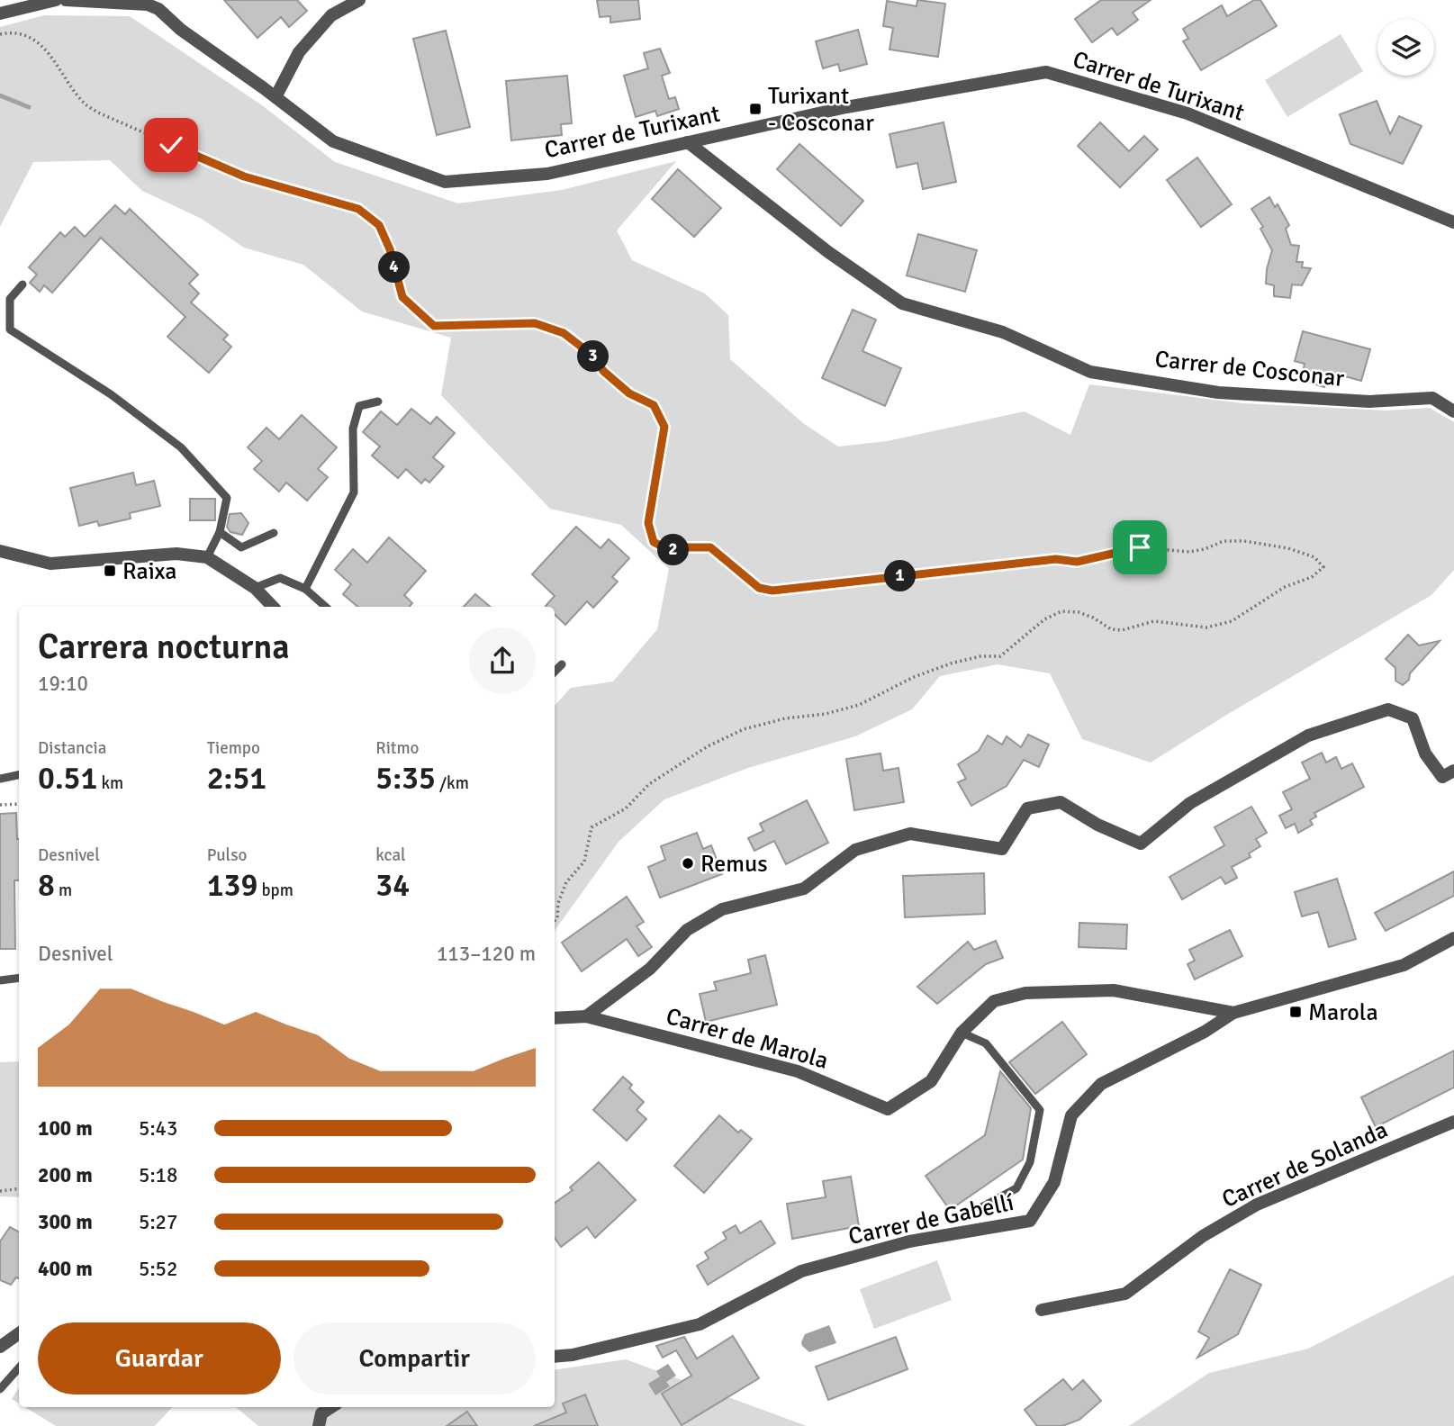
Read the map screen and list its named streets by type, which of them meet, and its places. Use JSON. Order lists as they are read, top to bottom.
{
  "streets": {
    "street": [
      "Carrer de Turixant",
      "Carrer de Cosconar",
      "Carrer de Marola",
      "Carrer de Solanda",
      "Carrer de Gabellí"
    ]
  },
  "crossings": [
    ["Carrer de Turixant", "Carrer de Cosconar"],
    ["Carrer de Marola", "Carrer de Gabellí"]
  ],
  "places": {
    "transit": ["Turixant - Cosconar", "Raixa", "Marola"],
    "other": ["Remus"]
  },
  "page": {
    "pins": [
      "4",
      "3",
      "2",
      "1"
    ],
    "heading": ["Carrera nocturna", "19:10"],
    "stats": [
      ["Distancia", "0.51 km"],
      ["Tiempo", "2:51"],
      ["Ritmo", "5:35 /km"],
      ["Desnivel", "8 m"],
      ["Pulso", "139 bpm"],
      ["kcal", "34"]
    ],
    "chart": ["Desnivel", "113–120 m"],
    "list": [
      {
        "name": "100 m",
        "note": "5:43"
      },
      {
        "name": "200 m",
        "note": "5:18"
      },
      {
        "name": "300 m",
        "note": "5:27"
      },
      {
        "name": "400 m",
        "note": "5:52"
      }
    ],
    "buttons": ["Guardar", "Compartir"]
  }
}
